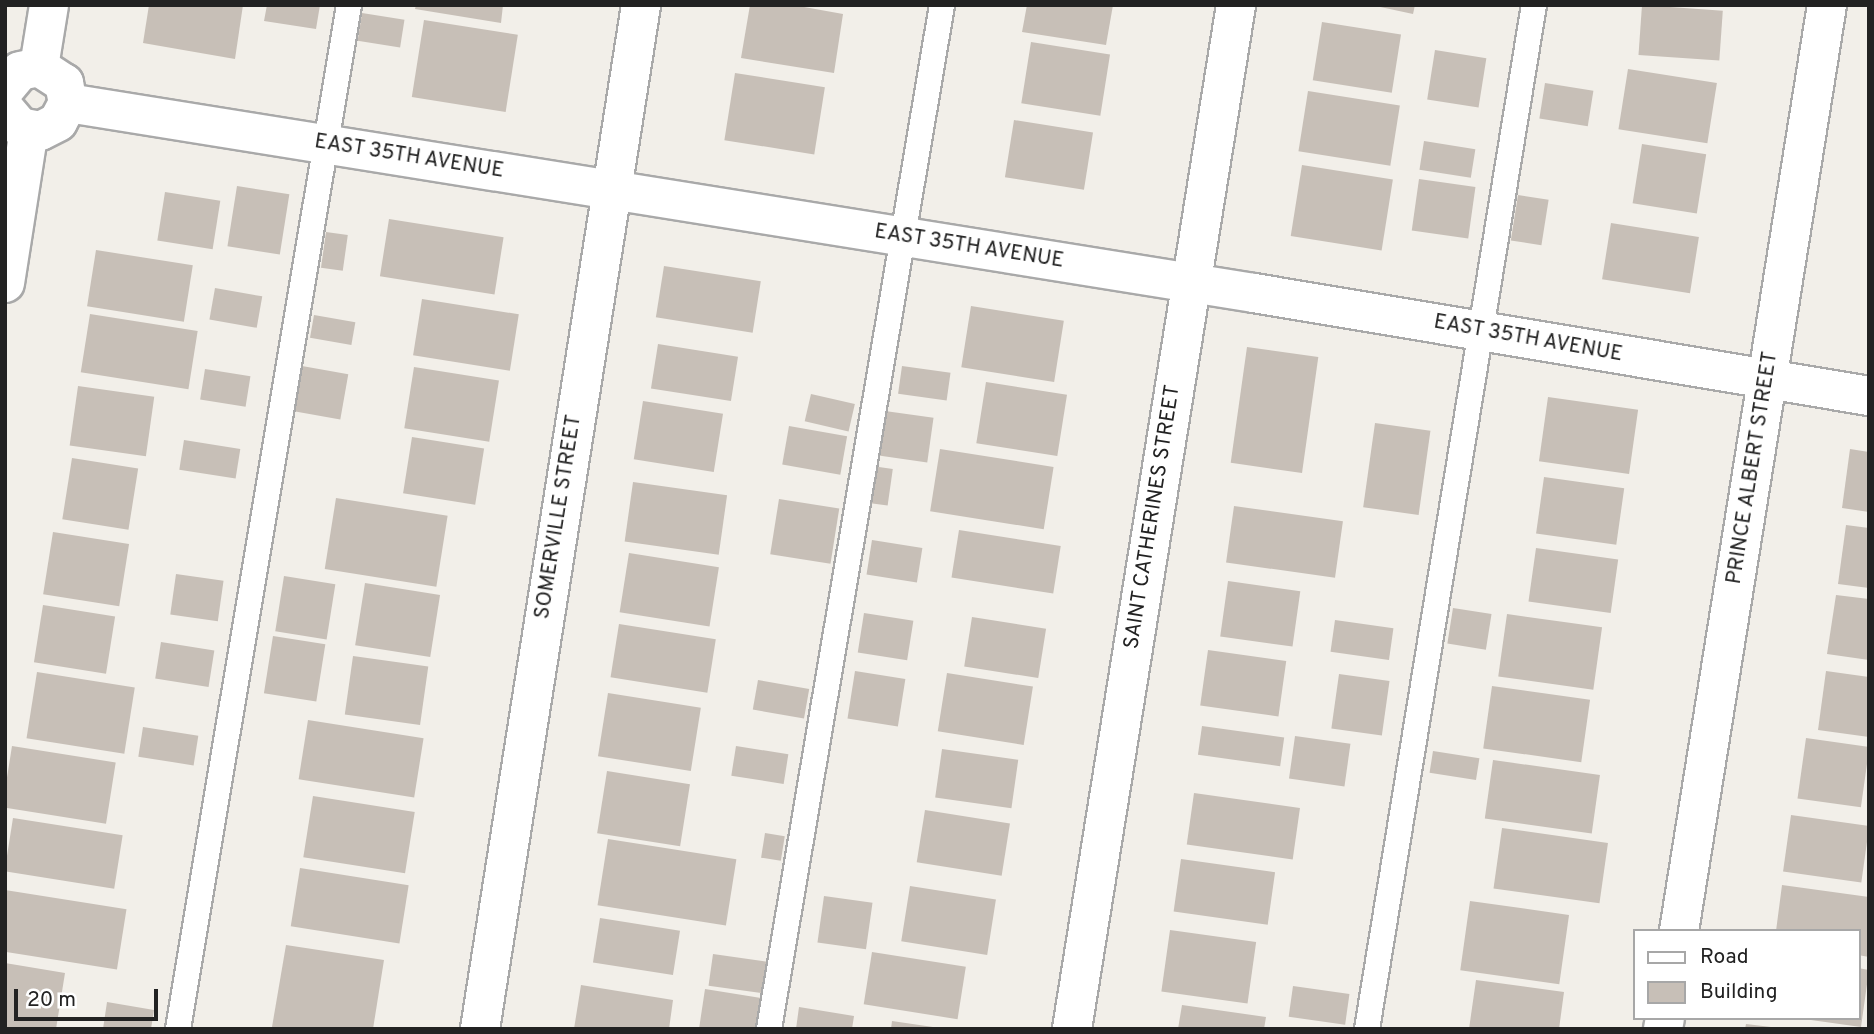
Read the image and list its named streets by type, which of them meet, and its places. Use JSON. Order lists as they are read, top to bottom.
{
  "streets": {
    "street": [
      "EAST 35TH AVENUE",
      "PRINCE ALBERT STREET",
      "SOMERVILLE STREET",
      "SAINT CATHERINES STREET"
    ]
  },
  "crossings": [
    ["EAST 35TH AVENUE", "PRINCE ALBERT STREET"],
    ["EAST 35TH AVENUE", "SOMERVILLE STREET"],
    ["EAST 35TH AVENUE", "SAINT CATHERINES STREET"]
  ],
  "legend": ["Road", "Building"],
  "scale_bar": "20 m"
}
